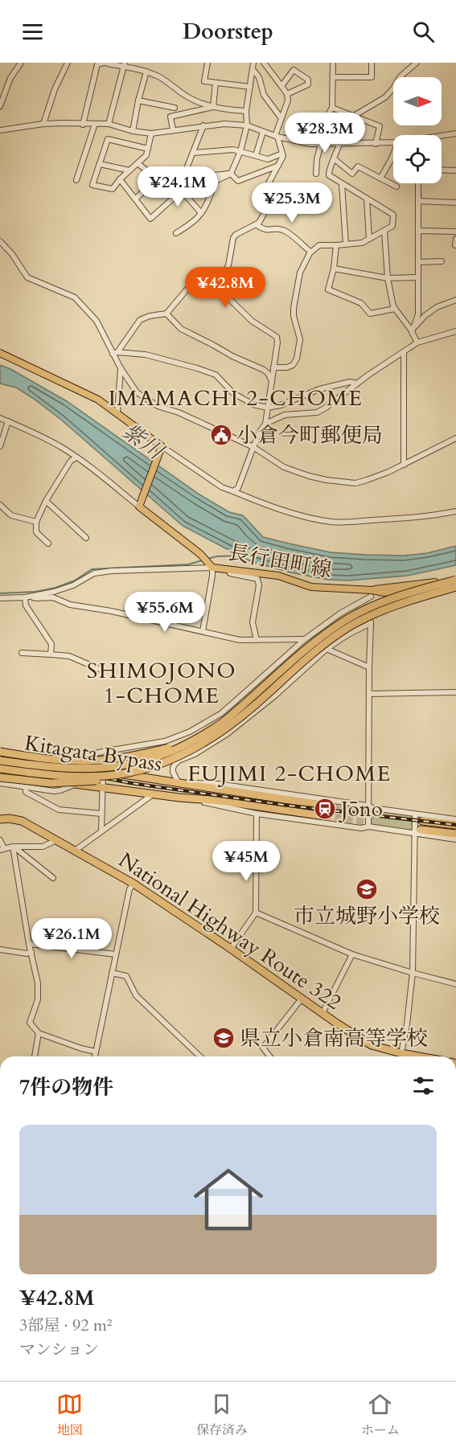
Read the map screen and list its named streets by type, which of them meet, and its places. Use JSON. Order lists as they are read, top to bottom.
{
  "streets": {
    "highway": ["Kitagata Bypass", "National Highway Route 322"],
    "main road": ["長行田町線"]
  },
  "districts": ["IMAMACHI 2-CHOME", "SHIMOJONO 1-CHOME", "FUJIMI 2-CHOME"],
  "water": ["紫川"],
  "places": {
    "public building": ["小倉今町郵便局"],
    "station": ["Jōno"],
    "school or university": ["市立城野小学校", "県立小倉南高等学校"]
  },
  "north": "right",
  "page": {
    "header": "Doorstep",
    "price": [
      "¥28.3M",
      "¥24.1M",
      "¥25.3M",
      "¥42.8M",
      "¥55.6M",
      "¥45M",
      "¥26.1M"
    ],
    "heading": "7件の物件",
    "list": [
      {
        "name": "¥42.8M",
        "note": "3部屋 · 92 m² · マンション"
      }
    ],
    "tabs": ["地図", "保存済み", "ホーム"]
  }
}
